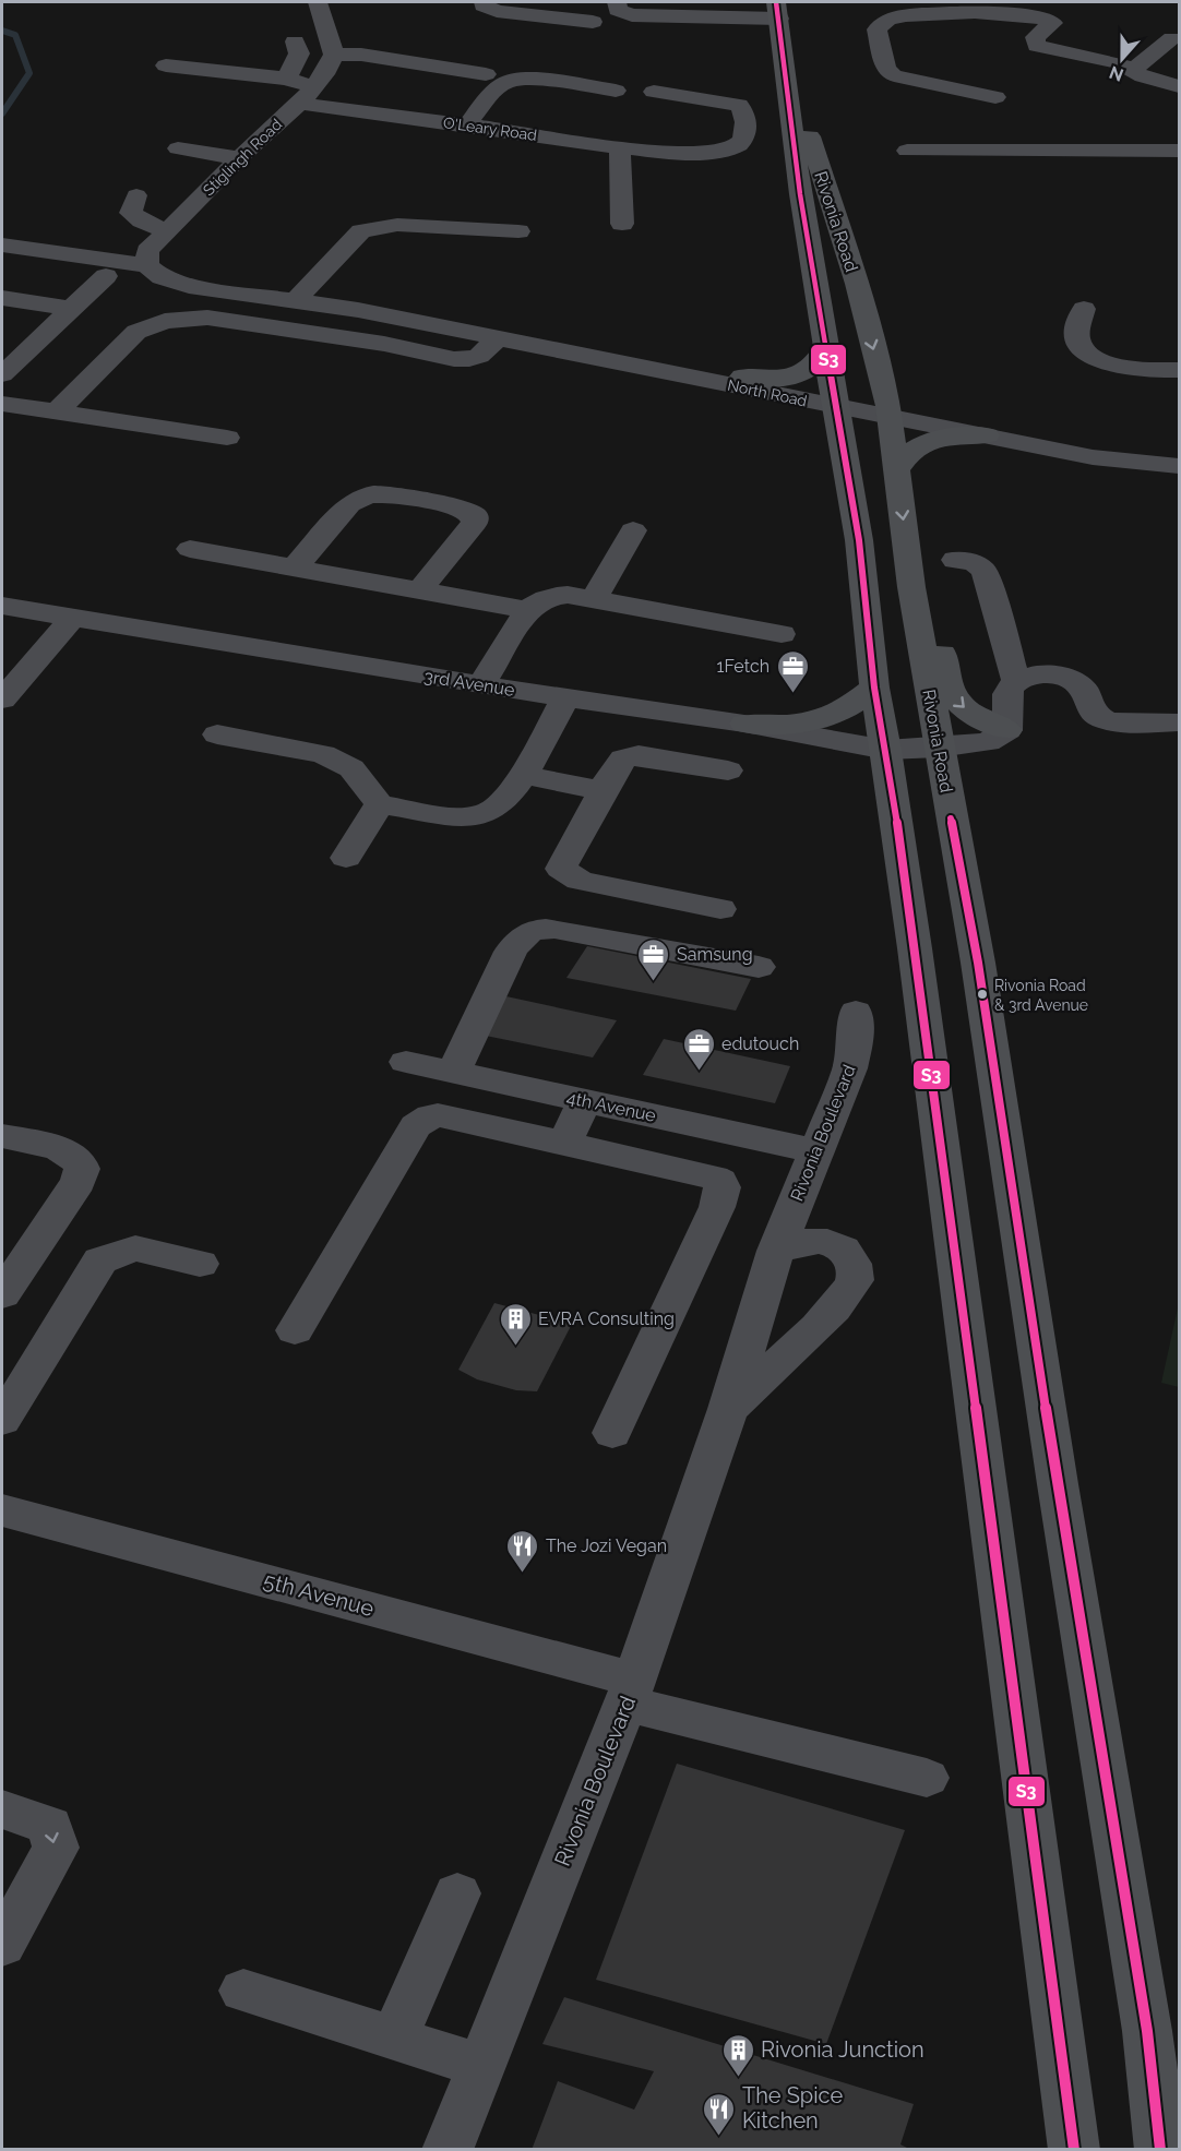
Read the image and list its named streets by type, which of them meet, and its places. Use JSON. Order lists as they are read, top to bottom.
{
  "streets": {
    "main road": ["Rivonia Road"],
    "street": [
      "O'Leary Road",
      "Stiglingh Road",
      "North Road",
      "3rd Avenue",
      "4th Avenue",
      "Rivonia Boulevard",
      "5th Avenue"
    ]
  },
  "crossings": [
    ["O'Leary Road", "Stiglingh Road"],
    ["Stiglingh Road", "North Road"],
    ["Rivonia Road", "North Road"],
    ["Rivonia Road", "3rd Avenue"],
    ["4th Avenue", "Rivonia Boulevard"],
    ["Rivonia Boulevard", "5th Avenue"]
  ],
  "places": {
    "office": ["1Fetch", "Samsung", "edutouch"],
    "other": ["Rivonia Road & 3rd Avenue"],
    "building": ["EVRA Consulting", "Rivonia Junction"],
    "restaurant": ["The Jozi Vegan", "The Spice Kitchen"]
  },
  "lines": ["transit line S3"],
  "north": "bottom"
}
